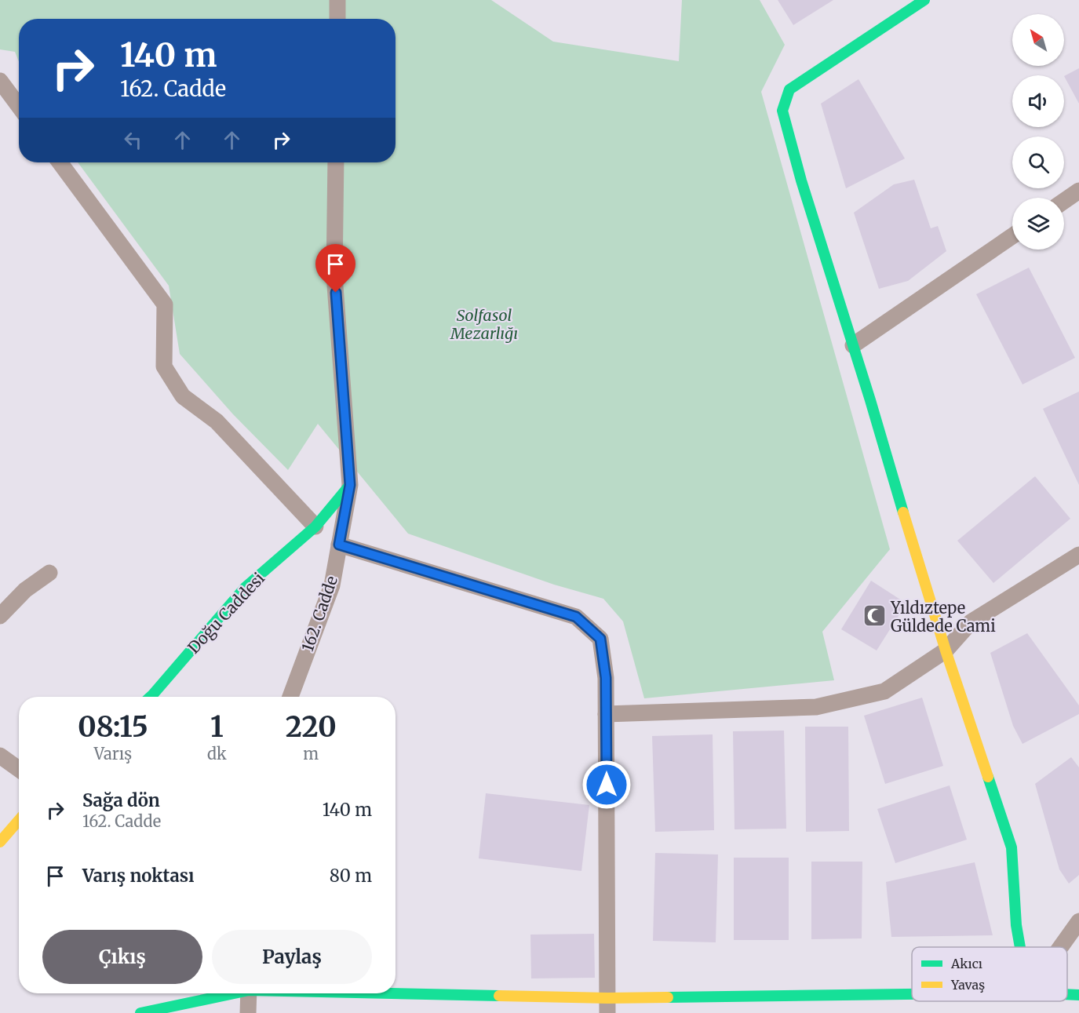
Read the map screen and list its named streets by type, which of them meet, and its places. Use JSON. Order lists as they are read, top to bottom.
{
  "streets": {
    "street": ["Doğu Caddesi", "162. Cadde"]
  },
  "crossings": [
    ["Doğu Caddesi", "162. Cadde"]
  ],
  "parks": ["Solfasol Mezarlığı"],
  "places": {
    "mosque": ["Yıldıztepe Güldede Cami"]
  },
  "legend": ["Akıcı", "Yavaş"],
  "north": "top left",
  "page": {
    "turn": ["140 m", "162. Cadde"],
    "eta": [
      "08:15",
      "Varış",
      "1",
      "dk",
      "220",
      "m"
    ],
    "list": [
      {
        "name": "Sağa dön",
        "note": "162. Cadde",
        "value": "140 m"
      },
      {
        "name": "Varış noktası",
        "value": "80 m"
      }
    ],
    "buttons": ["Çıkış", "Paylaş"]
  }
}
